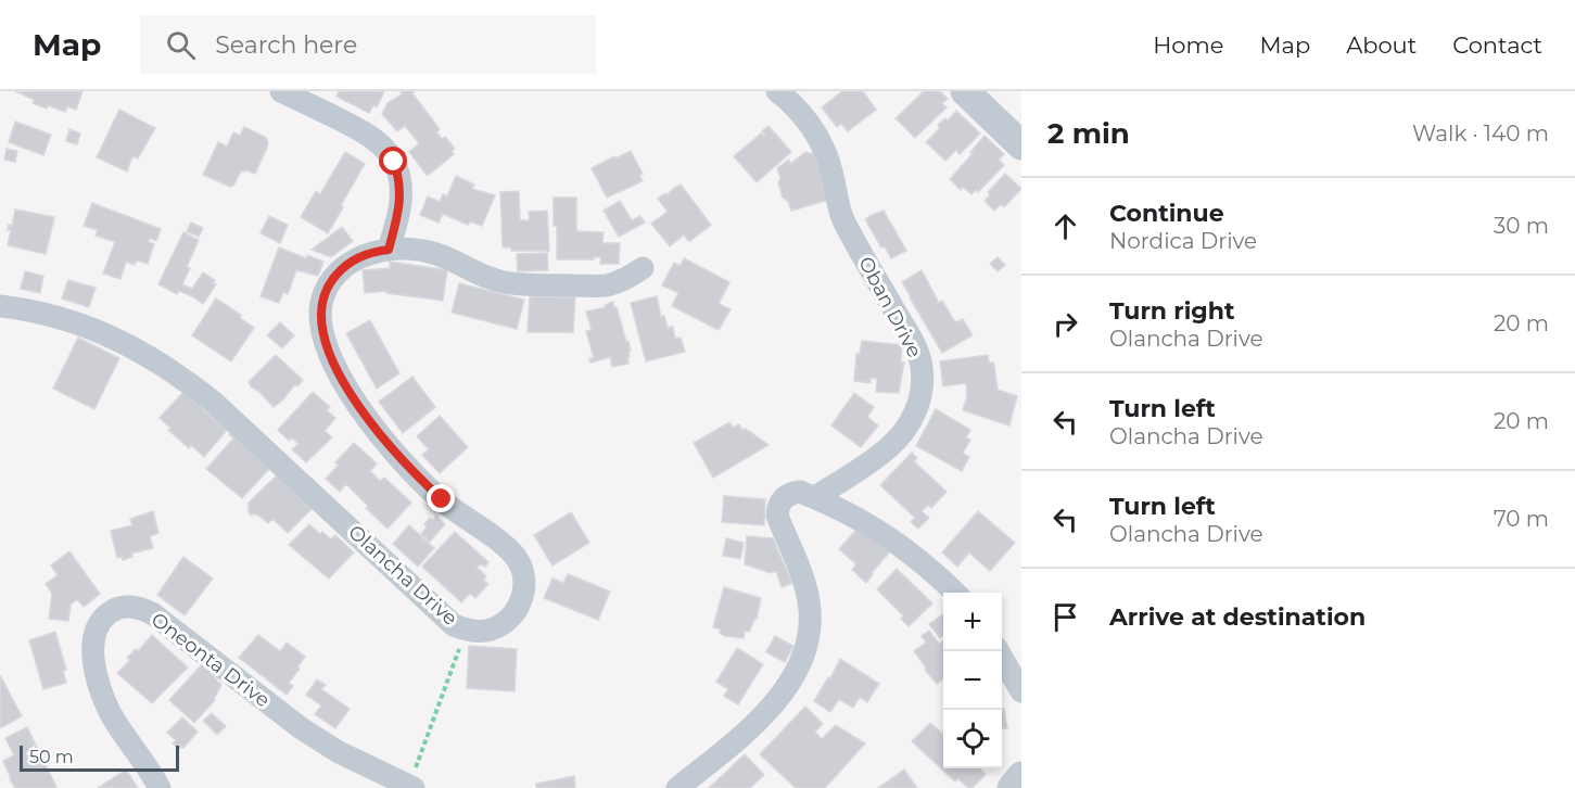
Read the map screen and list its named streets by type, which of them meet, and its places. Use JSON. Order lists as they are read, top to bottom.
{
  "streets": {
    "street": ["Oban Drive", "Olancha Drive", "Oneonta Drive"]
  },
  "scale_bar": "50 m",
  "page": {
    "header": "Map",
    "search": "Search here",
    "nav": [
      "Home",
      "Map",
      "About",
      "Contact"
    ],
    "heading": ["2 min", "Walk · 140 m"],
    "list": [
      ["Continue", "Nordica Drive", "30 m"],
      ["Turn right", "Olancha Drive", "20 m"],
      ["Turn left", "Olancha Drive", "20 m"],
      ["Turn left", "Olancha Drive", "70 m"],
      "Arrive at destination"
    ],
    "map_buttons": ["+", "−"],
    "scale": "50 m"
  }
}
